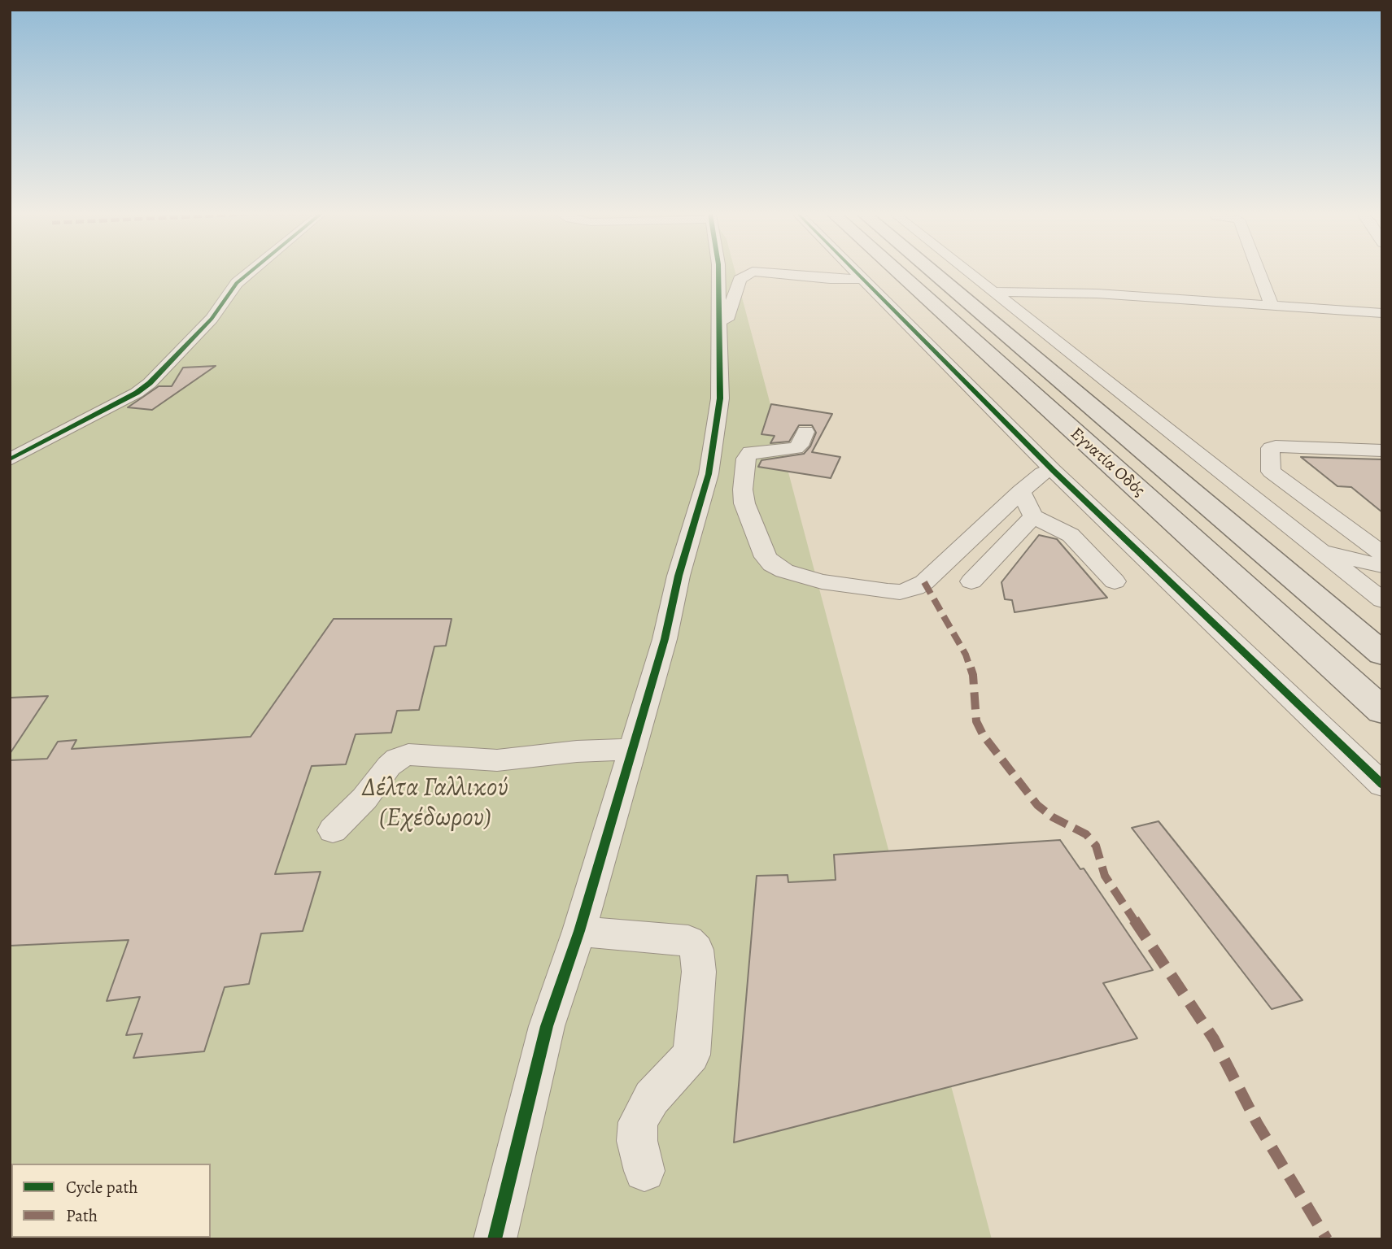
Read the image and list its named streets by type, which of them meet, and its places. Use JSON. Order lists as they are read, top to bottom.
{
  "streets": {
    "highway": ["Εγνατία Οδός"]
  },
  "parks": ["Δέλτα Γαλλικού (Εχέδωρου)"],
  "legend": ["Cycle path", "Path"]
}
